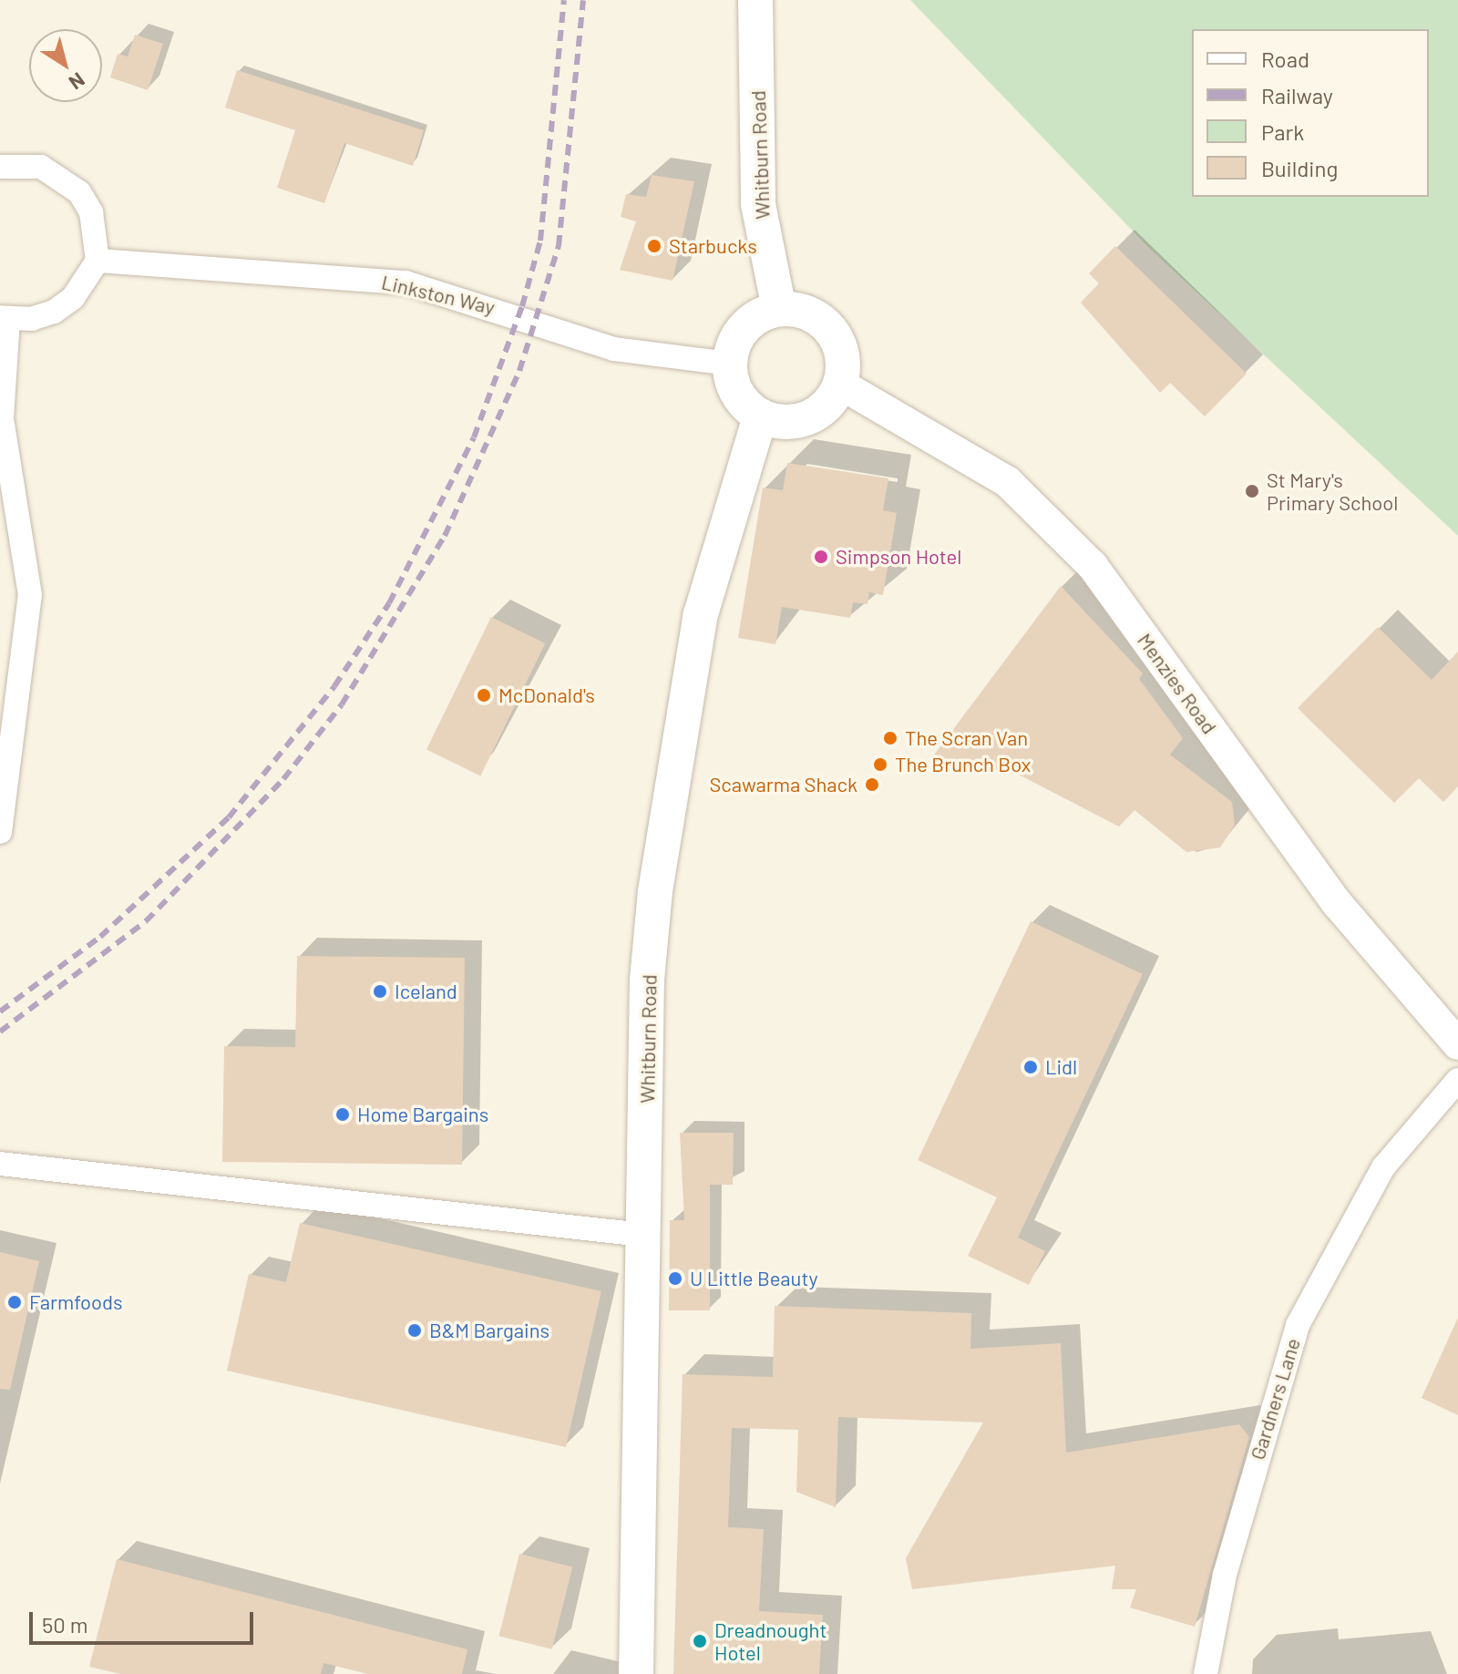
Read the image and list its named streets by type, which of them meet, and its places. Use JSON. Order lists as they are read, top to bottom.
{
  "streets": {
    "main road": ["Whitburn Road"],
    "street": ["Linkston Way", "Menzies Road", "Gardners Lane"]
  },
  "crossings": [
    ["Whitburn Road", "Linkston Way"],
    ["Whitburn Road", "Menzies Road"],
    ["Linkston Way", "Menzies Road"]
  ],
  "places": [
    "Starbucks",
    "St Mary's Primary School",
    "Simpson Hotel",
    "McDonald's",
    "The Scran Van",
    "The Brunch Box",
    "Scawarma Shack",
    "Iceland",
    "Lidl",
    "Home Bargains",
    "U Little Beauty",
    "Farmfoods",
    "B&M Bargains",
    "Dreadnought Hotel"
  ],
  "legend": [
    "Road",
    "Railway",
    "Park",
    "Building"
  ],
  "scale_bar": "50 m",
  "north": "bottom right"
}
